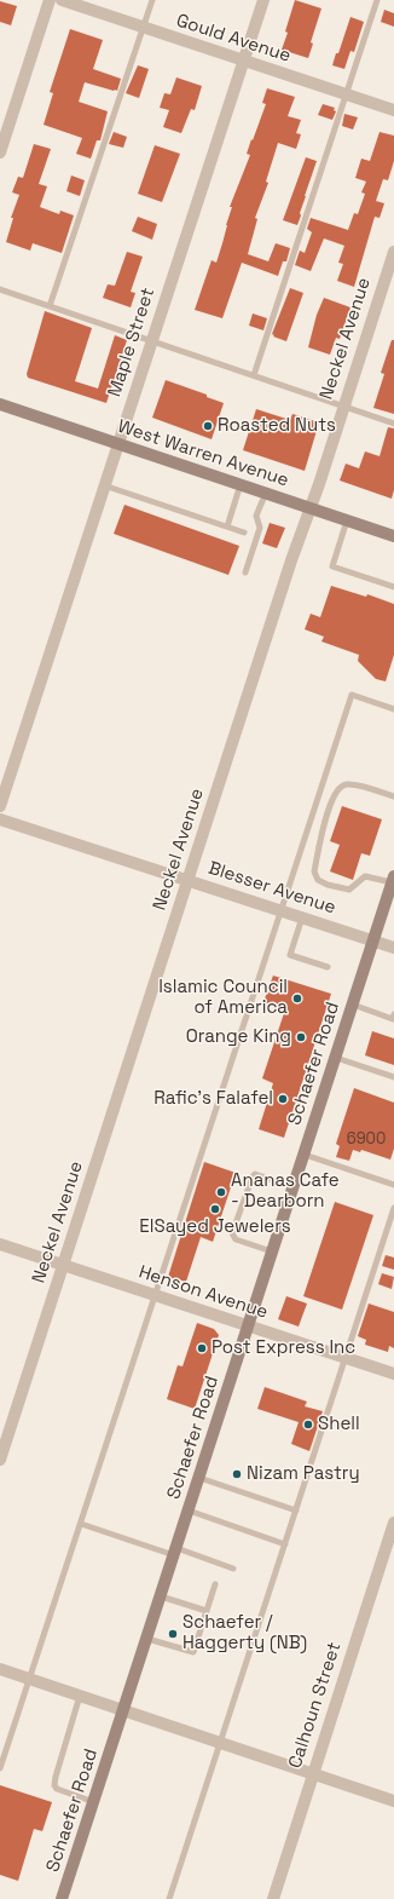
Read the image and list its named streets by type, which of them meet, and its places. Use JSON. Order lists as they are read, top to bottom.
{
  "streets": {
    "main road": ["West Warren Avenue", "Schaefer Road"],
    "street": [
      "Gould Avenue",
      "Neckel Avenue",
      "Maple Street",
      "Blesser Avenue",
      "Henson Avenue",
      "Calhoun Street"
    ]
  },
  "crossings": [
    ["Gould Avenue", "Maple Street"],
    ["Neckel Avenue", "West Warren Avenue"],
    ["Neckel Avenue", "Blesser Avenue"],
    ["Neckel Avenue", "Henson Avenue"],
    ["Maple Street", "West Warren Avenue"],
    ["Blesser Avenue", "Schaefer Road"],
    ["Schaefer Road", "Henson Avenue"]
  ],
  "places": [
    "Roasted Nuts",
    "Islamic Council of America",
    "Orange King",
    "Rafic's Falafel",
    "Ananas Cafe - Dearborn",
    "ElSayed Jewelers",
    "Post Express Inc",
    "Shell",
    "Nizam Pastry",
    "Schaefer / Haggerty (NB)"
  ],
  "house_numbers": ["6900"]
}
